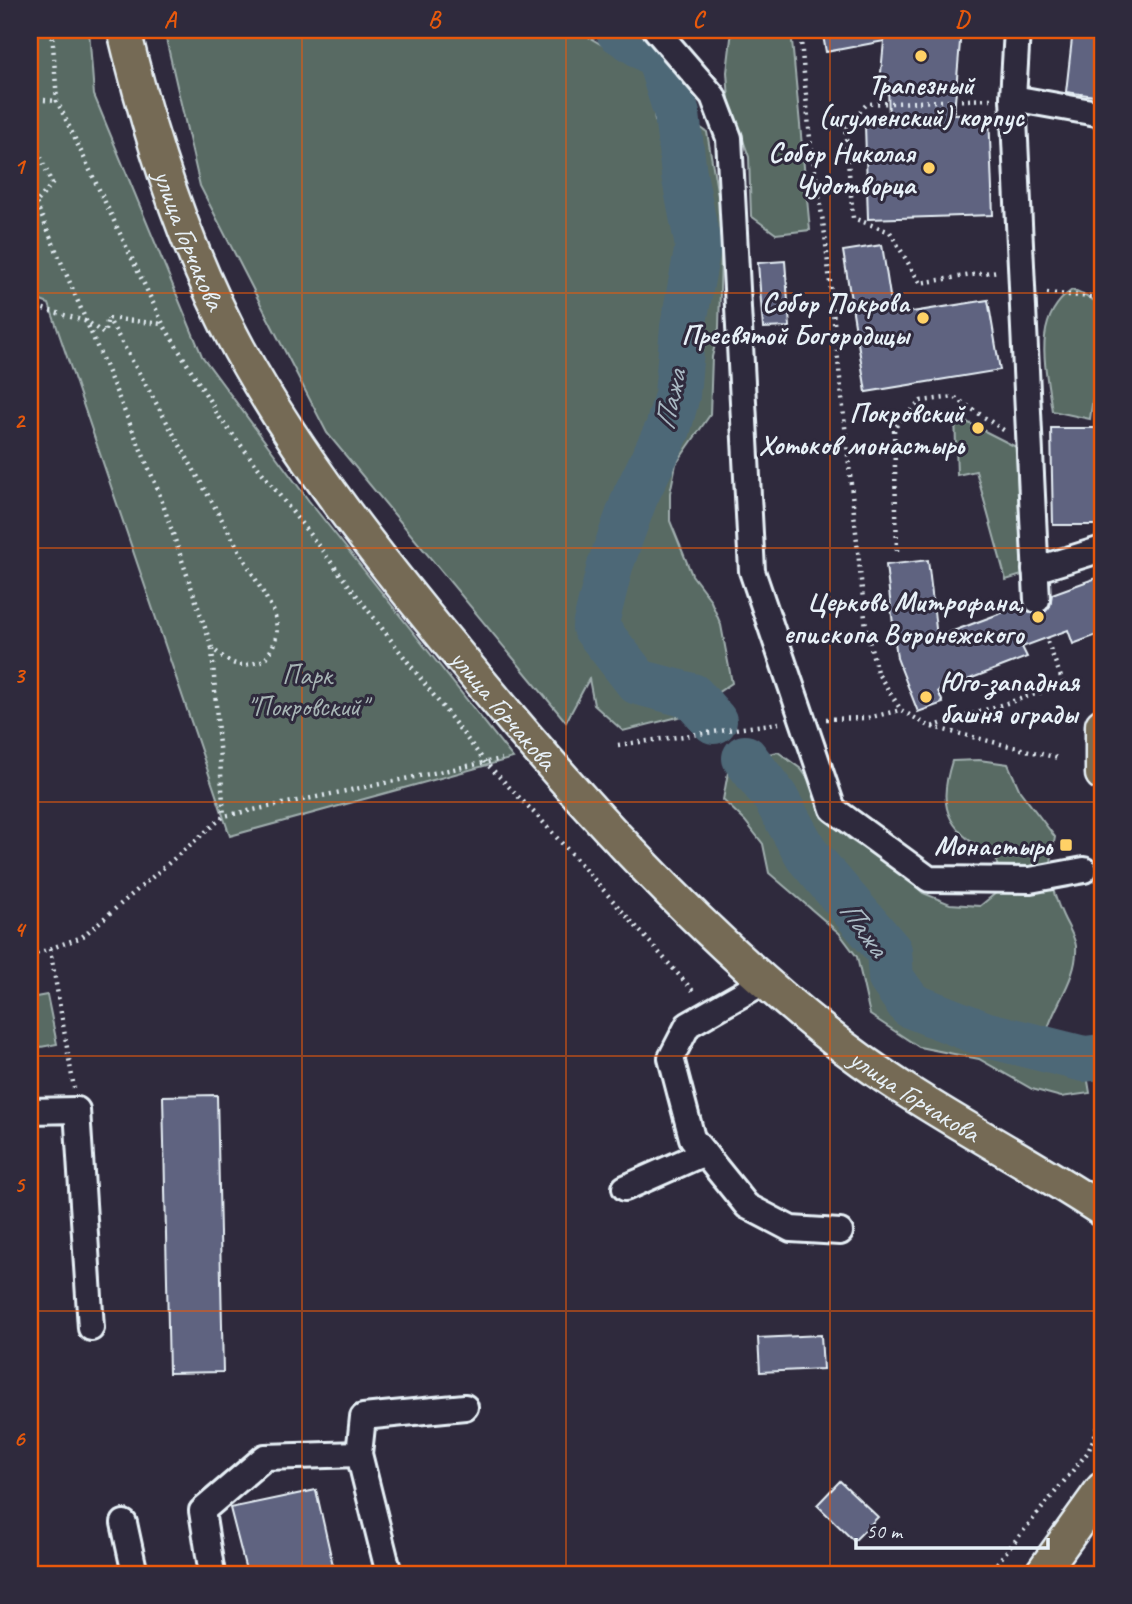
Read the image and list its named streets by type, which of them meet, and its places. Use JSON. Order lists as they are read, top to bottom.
{
  "streets": {
    "main road": ["улица Горчакова"]
  },
  "water": ["Пажа"],
  "parks": ["Парк \"Покровский\""],
  "places": {
    "other": [
      "Трапезный (игуменский) корпус",
      "Собор Николая Чудотворца",
      "Собор Покрова Пресвятой Богородицы",
      "Покровский Хотьков монастырь",
      "Церковь Митрофана, епископа Воронежского",
      "Юго-западная башня ограды"
    ],
    "transit": ["Монастырь"]
  },
  "scale_bar": "50 m",
  "grid": {
    "columns": [
      "A",
      "B",
      "C",
      "D"
    ],
    "rows": [
      "1",
      "2",
      "3",
      "4",
      "5",
      "6"
    ]
  }
}
